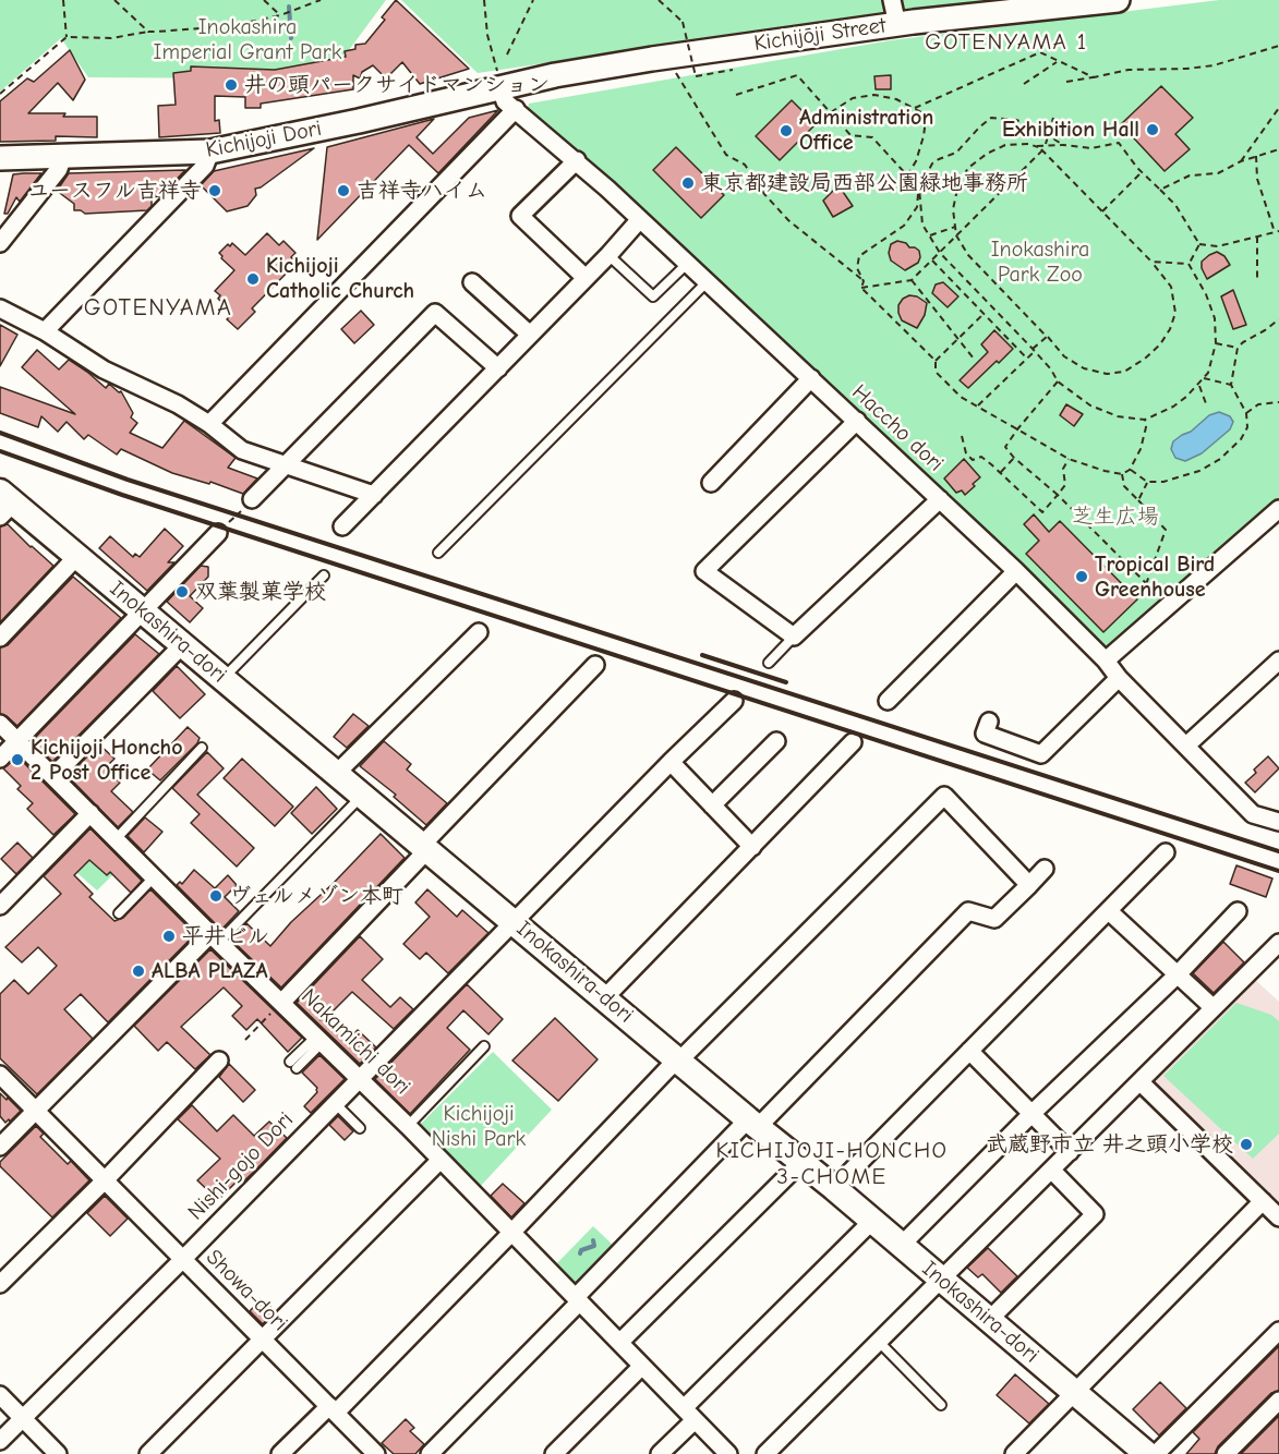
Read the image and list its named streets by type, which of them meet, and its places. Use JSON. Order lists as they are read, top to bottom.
{
  "streets": {
    "main road": ["Kichijōji Street", "Kichijoji Dori", "Inokashira-dori"],
    "street": [
      "Haccho dori",
      "Nakamichi dori",
      "Nishi-gojo Dori",
      "Showa-dori"
    ]
  },
  "crossings": [
    ["Kichijōji Street", "Kichijoji Dori"],
    ["Kichijōji Street", "Haccho dori"],
    ["Kichijoji Dori", "Haccho dori"],
    ["Inokashira-dori", "Nishi-gojo Dori"],
    ["Nakamichi dori", "Nishi-gojo Dori"],
    ["Nishi-gojo Dori", "Showa-dori"]
  ],
  "districts": ["GOTENYAMA 1", "GOTENYAMA", "KICHIJOJI-HONCHO 3-CHOME"],
  "parks": [
    "Inokashira Imperial Grant Park",
    "Inokashira Park Zoo",
    "芝生広場",
    "Kichijoji Nishi Park"
  ],
  "places": [
    "井の頭パークサイドマンション",
    "Exhibition Hall",
    "Administration Office",
    "東京都建設局西部公園緑地事務所",
    "ユースフル吉祥寺",
    "吉祥寺ハイム",
    "Kichijoji Catholic Church",
    "Tropical Bird Greenhouse",
    "双葉製菓学校",
    "Kichijoji Honcho 2 Post Office",
    "ヴェルメゾン本町",
    "平井ビル",
    "ALBA PLAZA",
    "武蔵野市立 井之頭小学校"
  ]
}
